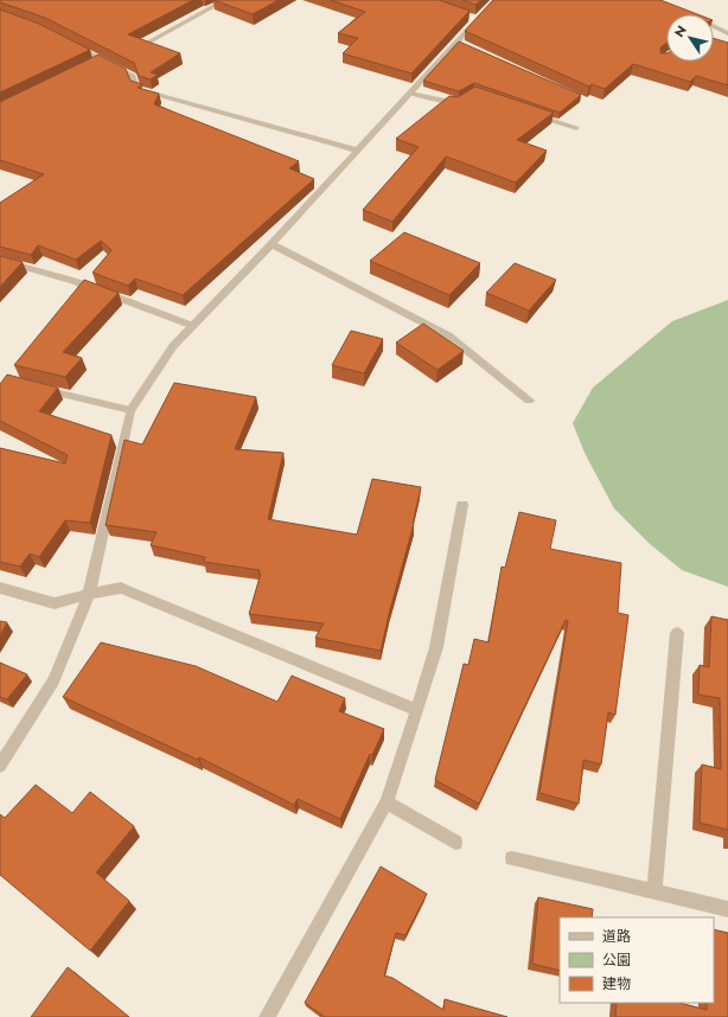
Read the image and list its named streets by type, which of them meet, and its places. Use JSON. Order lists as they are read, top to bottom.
{
  "legend": ["道路", "公園", "建物"],
  "north": "top left"
}
